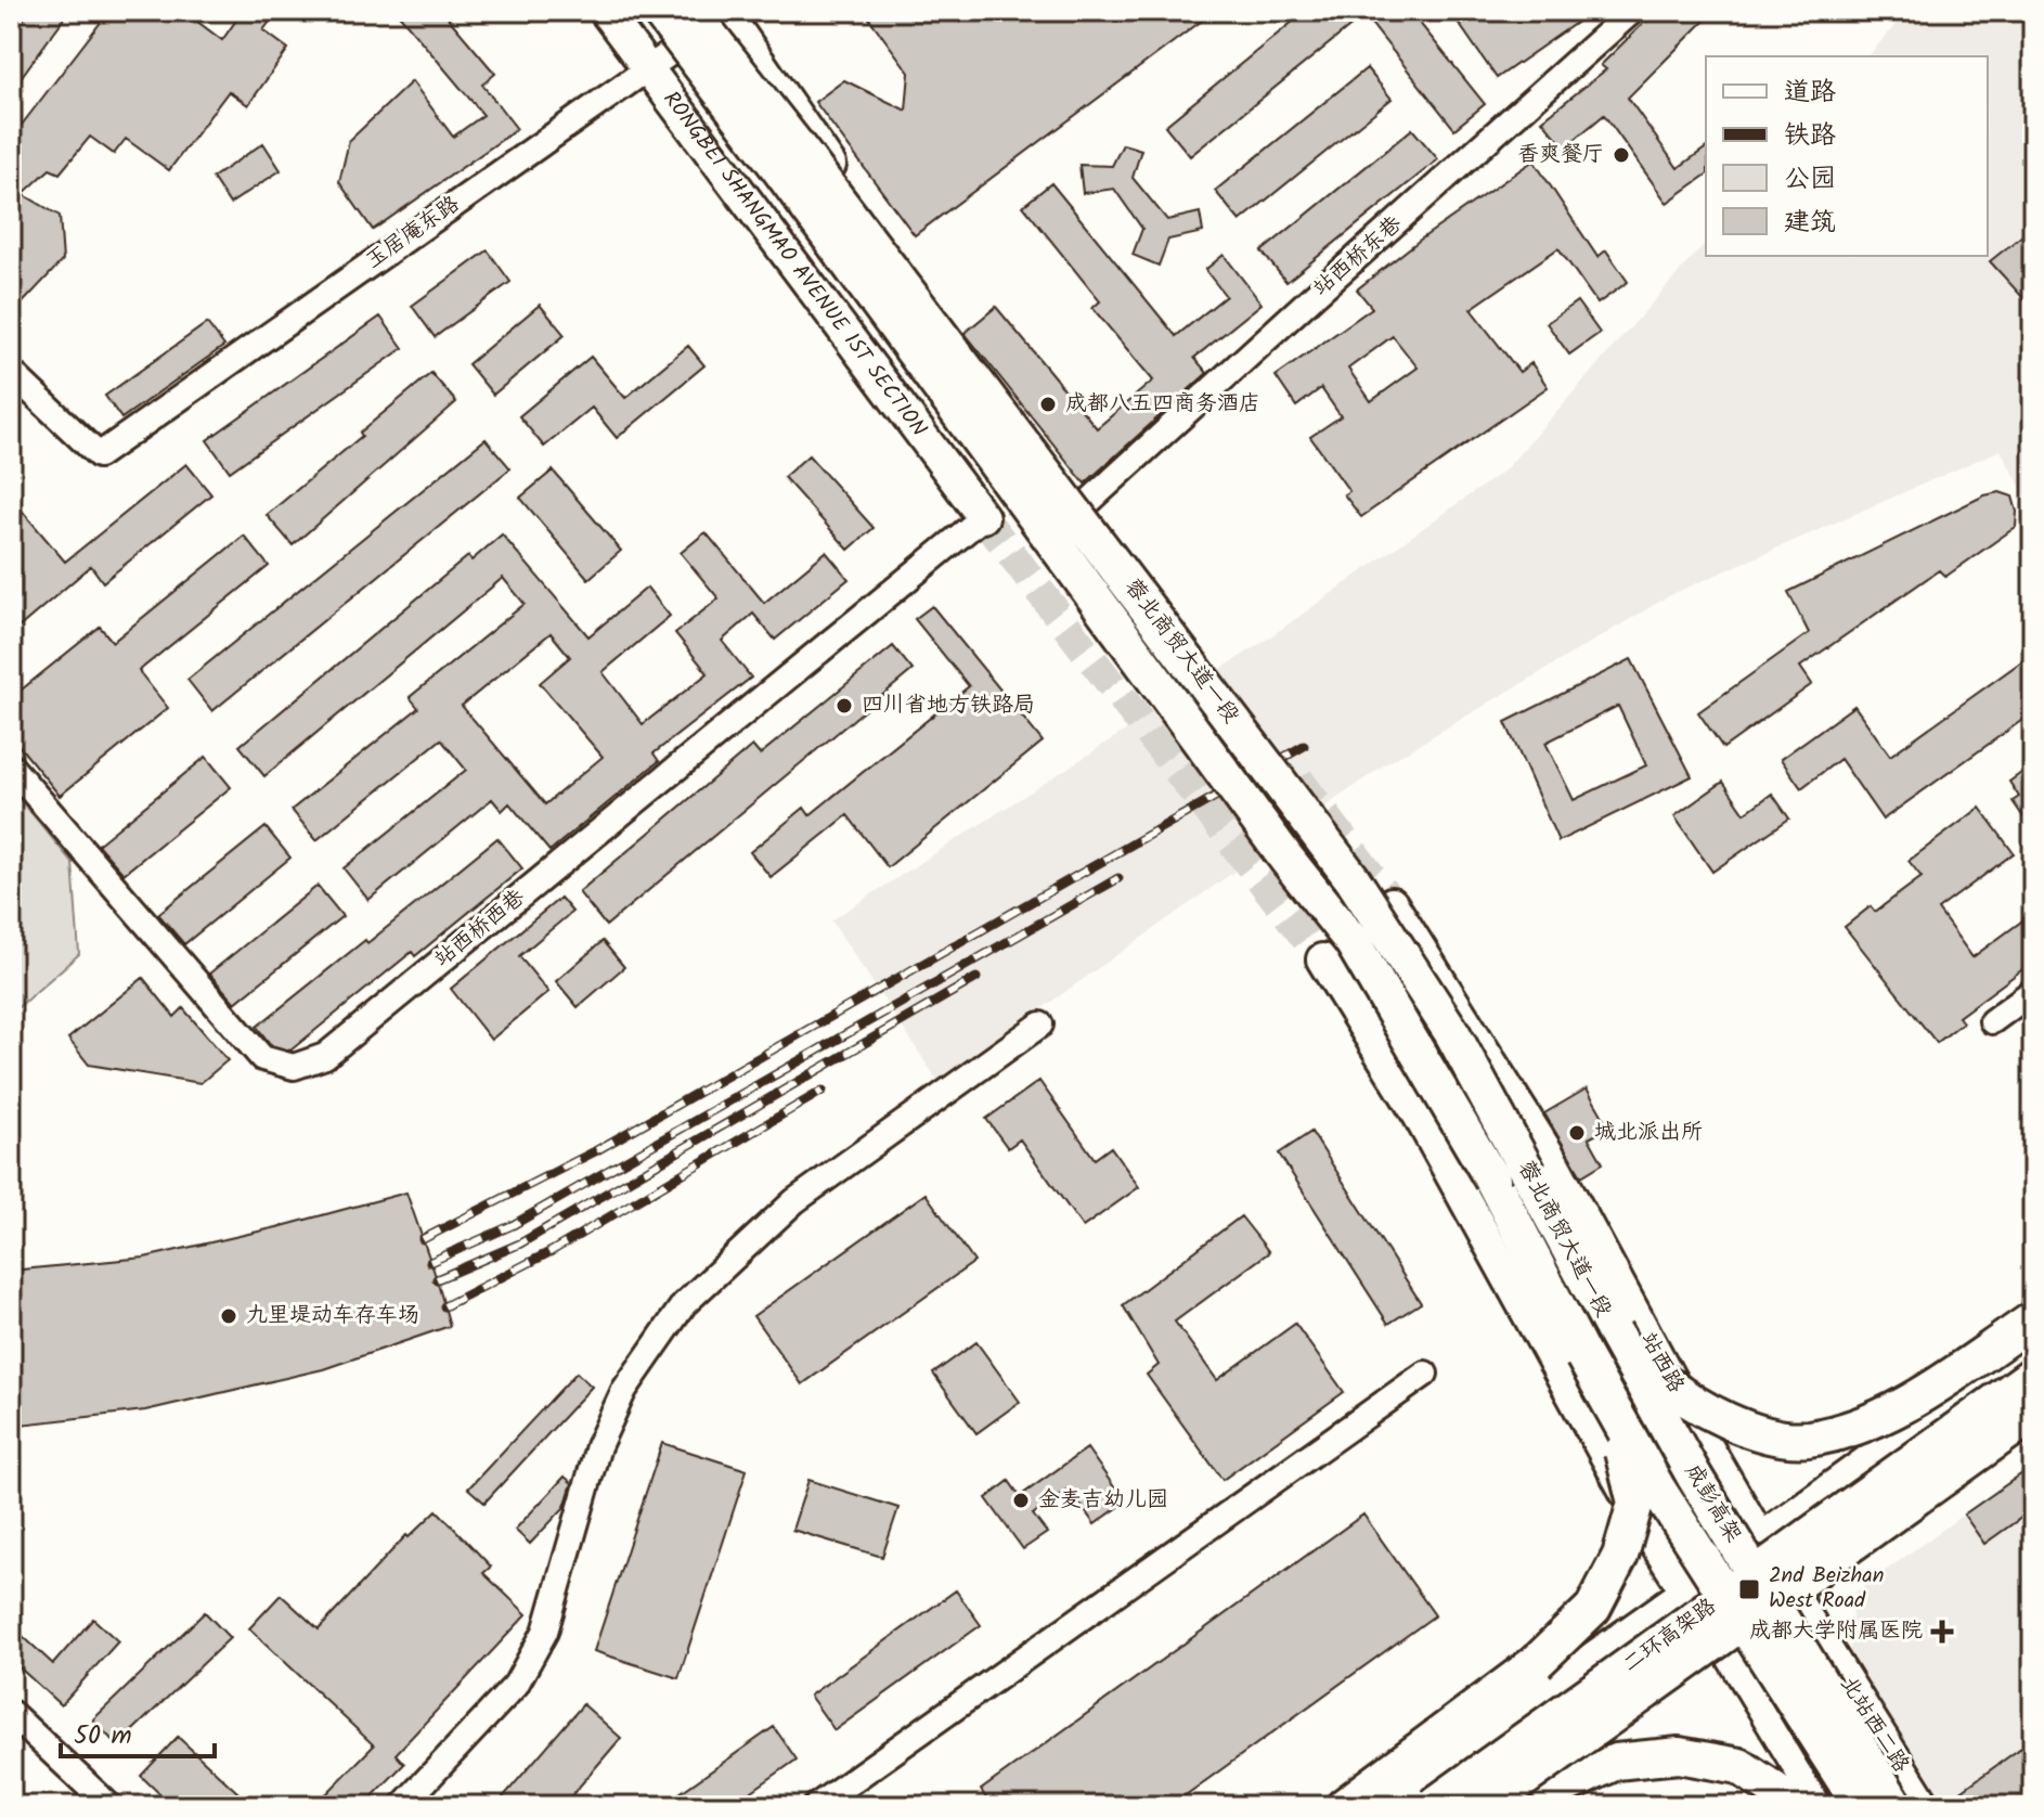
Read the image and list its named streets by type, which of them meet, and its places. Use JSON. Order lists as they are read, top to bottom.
{
  "streets": {
    "highway": ["蓉北商贸大道一段", "成彭高架", "二环高架路"],
    "main road": ["RONGBEI SHANGMAO AVENUE 1ST SECTION", "站西路", "北站西二路"],
    "street": ["玉居庵东路", "站西桥东巷", "站西桥西巷"]
  },
  "crossings": [
    ["玉居庵东路", "RONGBEI SHANGMAO AVENUE 1ST SECTION"],
    ["玉居庵东路", "蓉北商贸大道一段"],
    ["RONGBEI SHANGMAO AVENUE 1ST SECTION", "站西桥西巷"],
    ["蓉北商贸大道一段", "成彭高架"],
    ["站西路", "北站西二路"]
  ],
  "places": {
    "other": [
      "香爽餐厅",
      "成都八五四商务酒店",
      "四川省地方铁路局",
      "城北派出所",
      "九里堤动车存车场",
      "金麦吉幼儿园"
    ],
    "transit": ["2nd Beizhan West Road"],
    "health": ["成都大学附属医院"]
  },
  "legend": [
    "道路",
    "铁路",
    "公园",
    "建筑"
  ],
  "scale_bar": "50 m"
}
